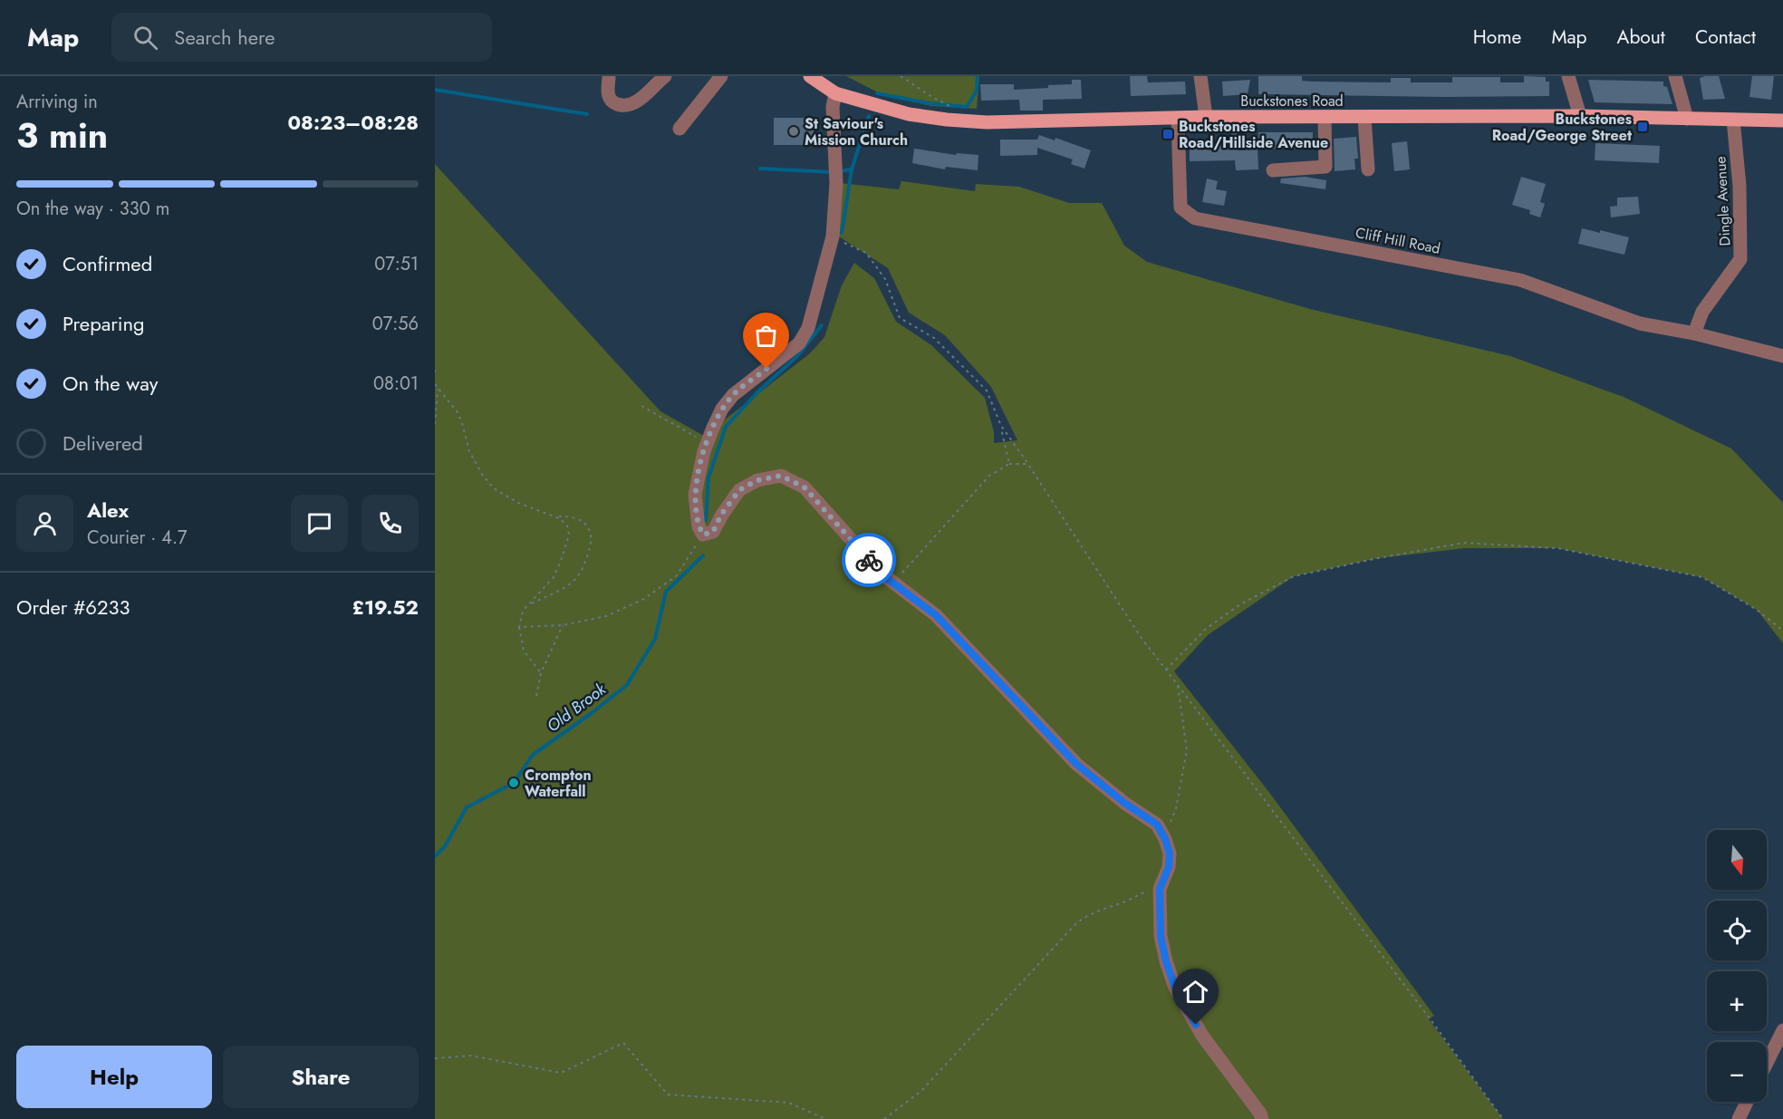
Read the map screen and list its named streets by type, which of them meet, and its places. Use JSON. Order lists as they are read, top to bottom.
{
  "streets": {
    "main road": ["Buckstones Road"],
    "street": ["Dingle Avenue", "Cliff Hill Road"]
  },
  "crossings": [
    ["Buckstones Road", "Dingle Avenue"],
    ["Buckstones Road", "Cliff Hill Road"],
    ["Dingle Avenue", "Cliff Hill Road"]
  ],
  "water": ["Old Brook"],
  "places": {
    "transit": ["Buckstones Road/George Street", "Buckstones Road/Hillside Avenue"],
    "other": ["St Saviour's Mission Church", "Crompton Waterfall"]
  },
  "north": "bottom",
  "page": {
    "header": "Map",
    "search": "Search here",
    "nav": [
      "Home",
      "Map",
      "About",
      "Contact"
    ],
    "heading": ["3 min", "Arriving in", "08:23–08:28"],
    "panel": [
      "Alex",
      "Courier · 4.7",
      "Order #6233",
      "£19.52"
    ],
    "bar": "On the way · 330 m",
    "list": [
      ["Confirmed", "07:51"],
      ["Preparing", "07:56"],
      ["On the way", "08:01"],
      "Delivered"
    ],
    "map_buttons": ["+", "−"],
    "buttons": ["Help", "Share"]
  }
}
